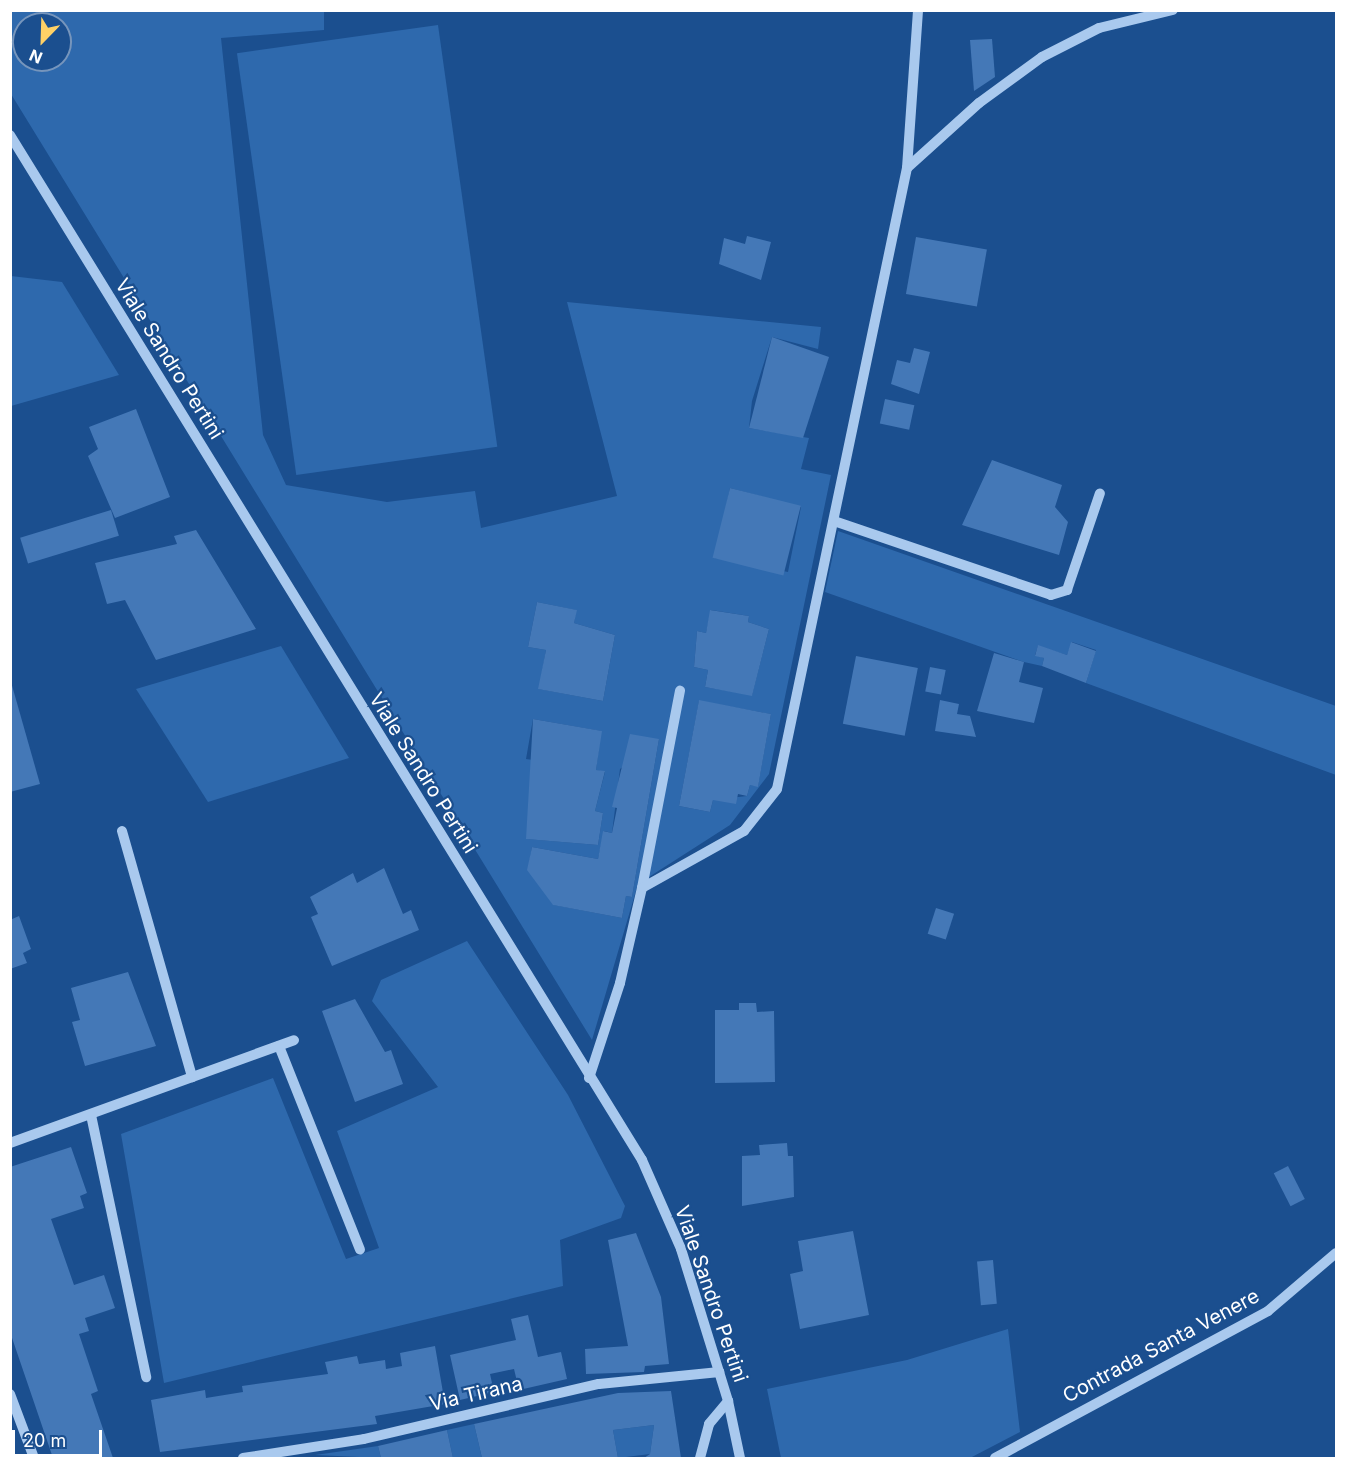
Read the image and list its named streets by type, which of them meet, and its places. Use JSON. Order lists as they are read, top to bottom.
{
  "streets": {
    "street": ["Viale Sandro Pertini", "Contrada Santa Venere", "Via Tirana"]
  },
  "crossings": [
    ["Viale Sandro Pertini", "Via Tirana"]
  ],
  "scale_bar": "20 m",
  "north": "bottom left"
}
